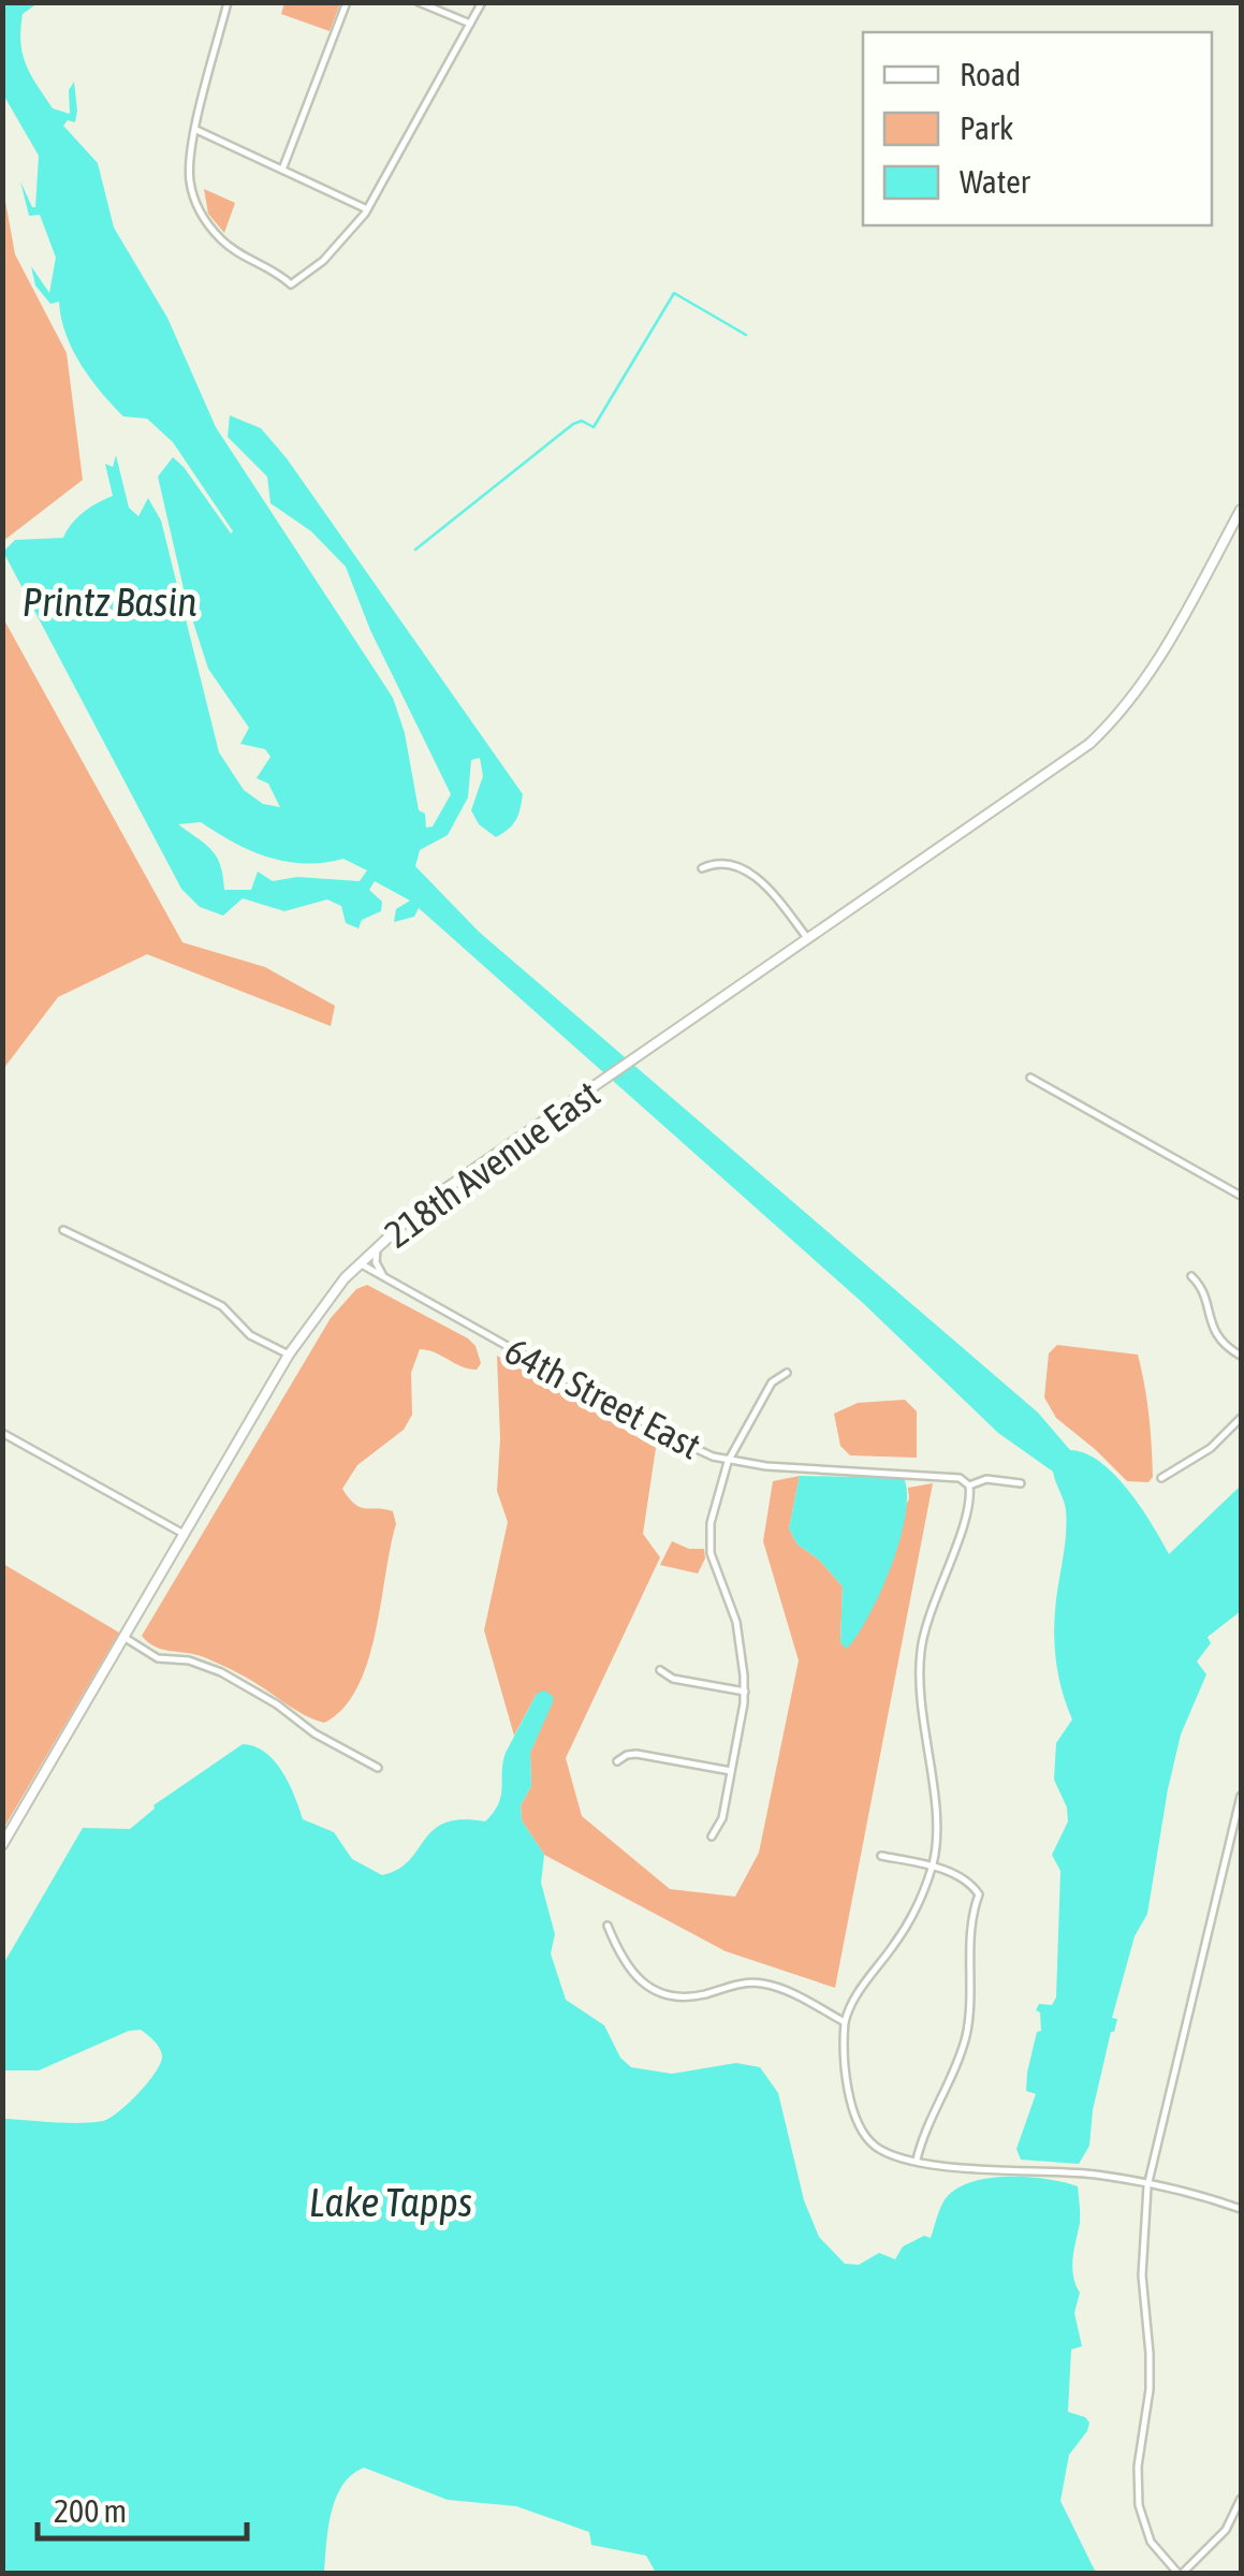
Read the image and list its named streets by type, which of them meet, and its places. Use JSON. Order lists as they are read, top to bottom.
{
  "streets": {
    "street": ["218th Avenue East", "64th Street East"]
  },
  "crossings": [
    ["218th Avenue East", "64th Street East"]
  ],
  "water": ["Printz Basin", "Lake Tapps"],
  "legend": ["Road", "Park", "Water"],
  "scale_bar": "200 m"
}
